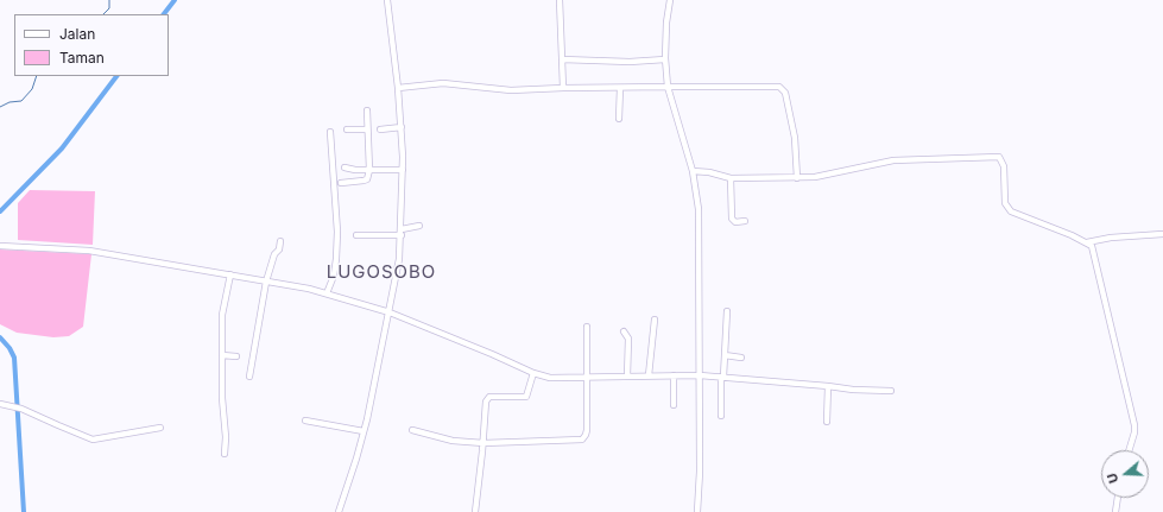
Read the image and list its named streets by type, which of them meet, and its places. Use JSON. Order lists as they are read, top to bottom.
{
  "districts": ["LUGOSOBO"],
  "legend": ["Jalan", "Taman"],
  "north": "left"
}
